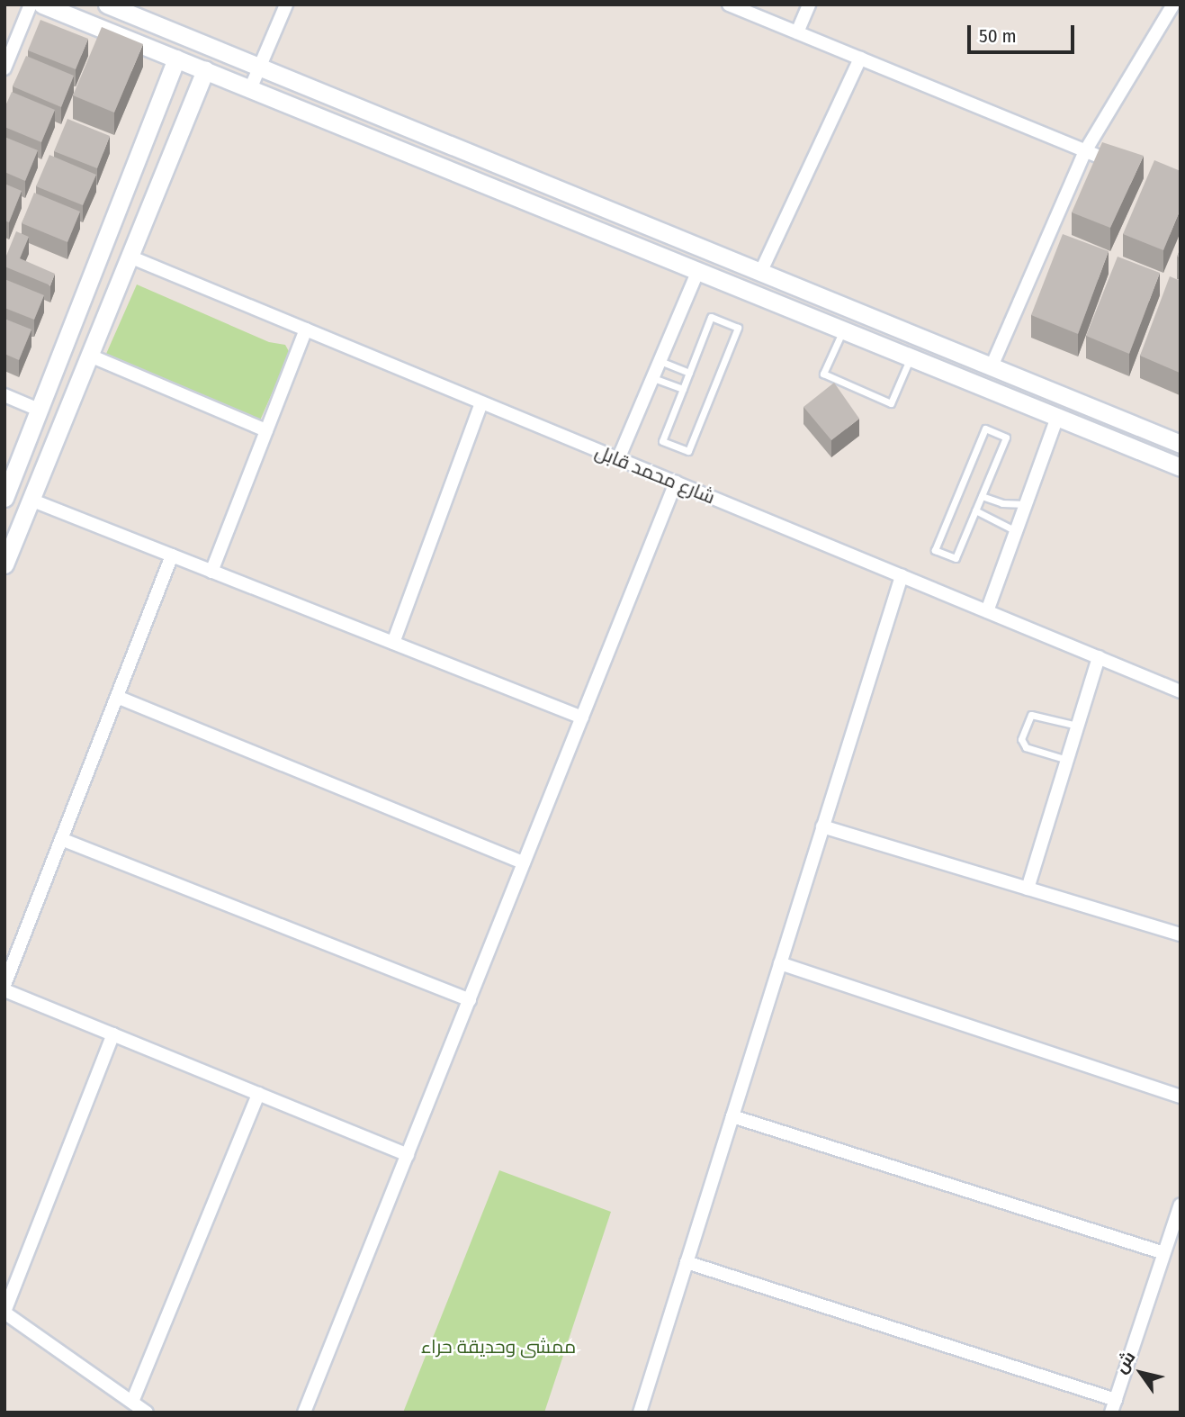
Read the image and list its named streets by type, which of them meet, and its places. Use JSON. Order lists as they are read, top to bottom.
{
  "streets": {
    "street": ["شارع محمد قابل"]
  },
  "parks": ["ممشى وحديقة حراء"],
  "scale_bar": "50 m",
  "north": "top left"
}
